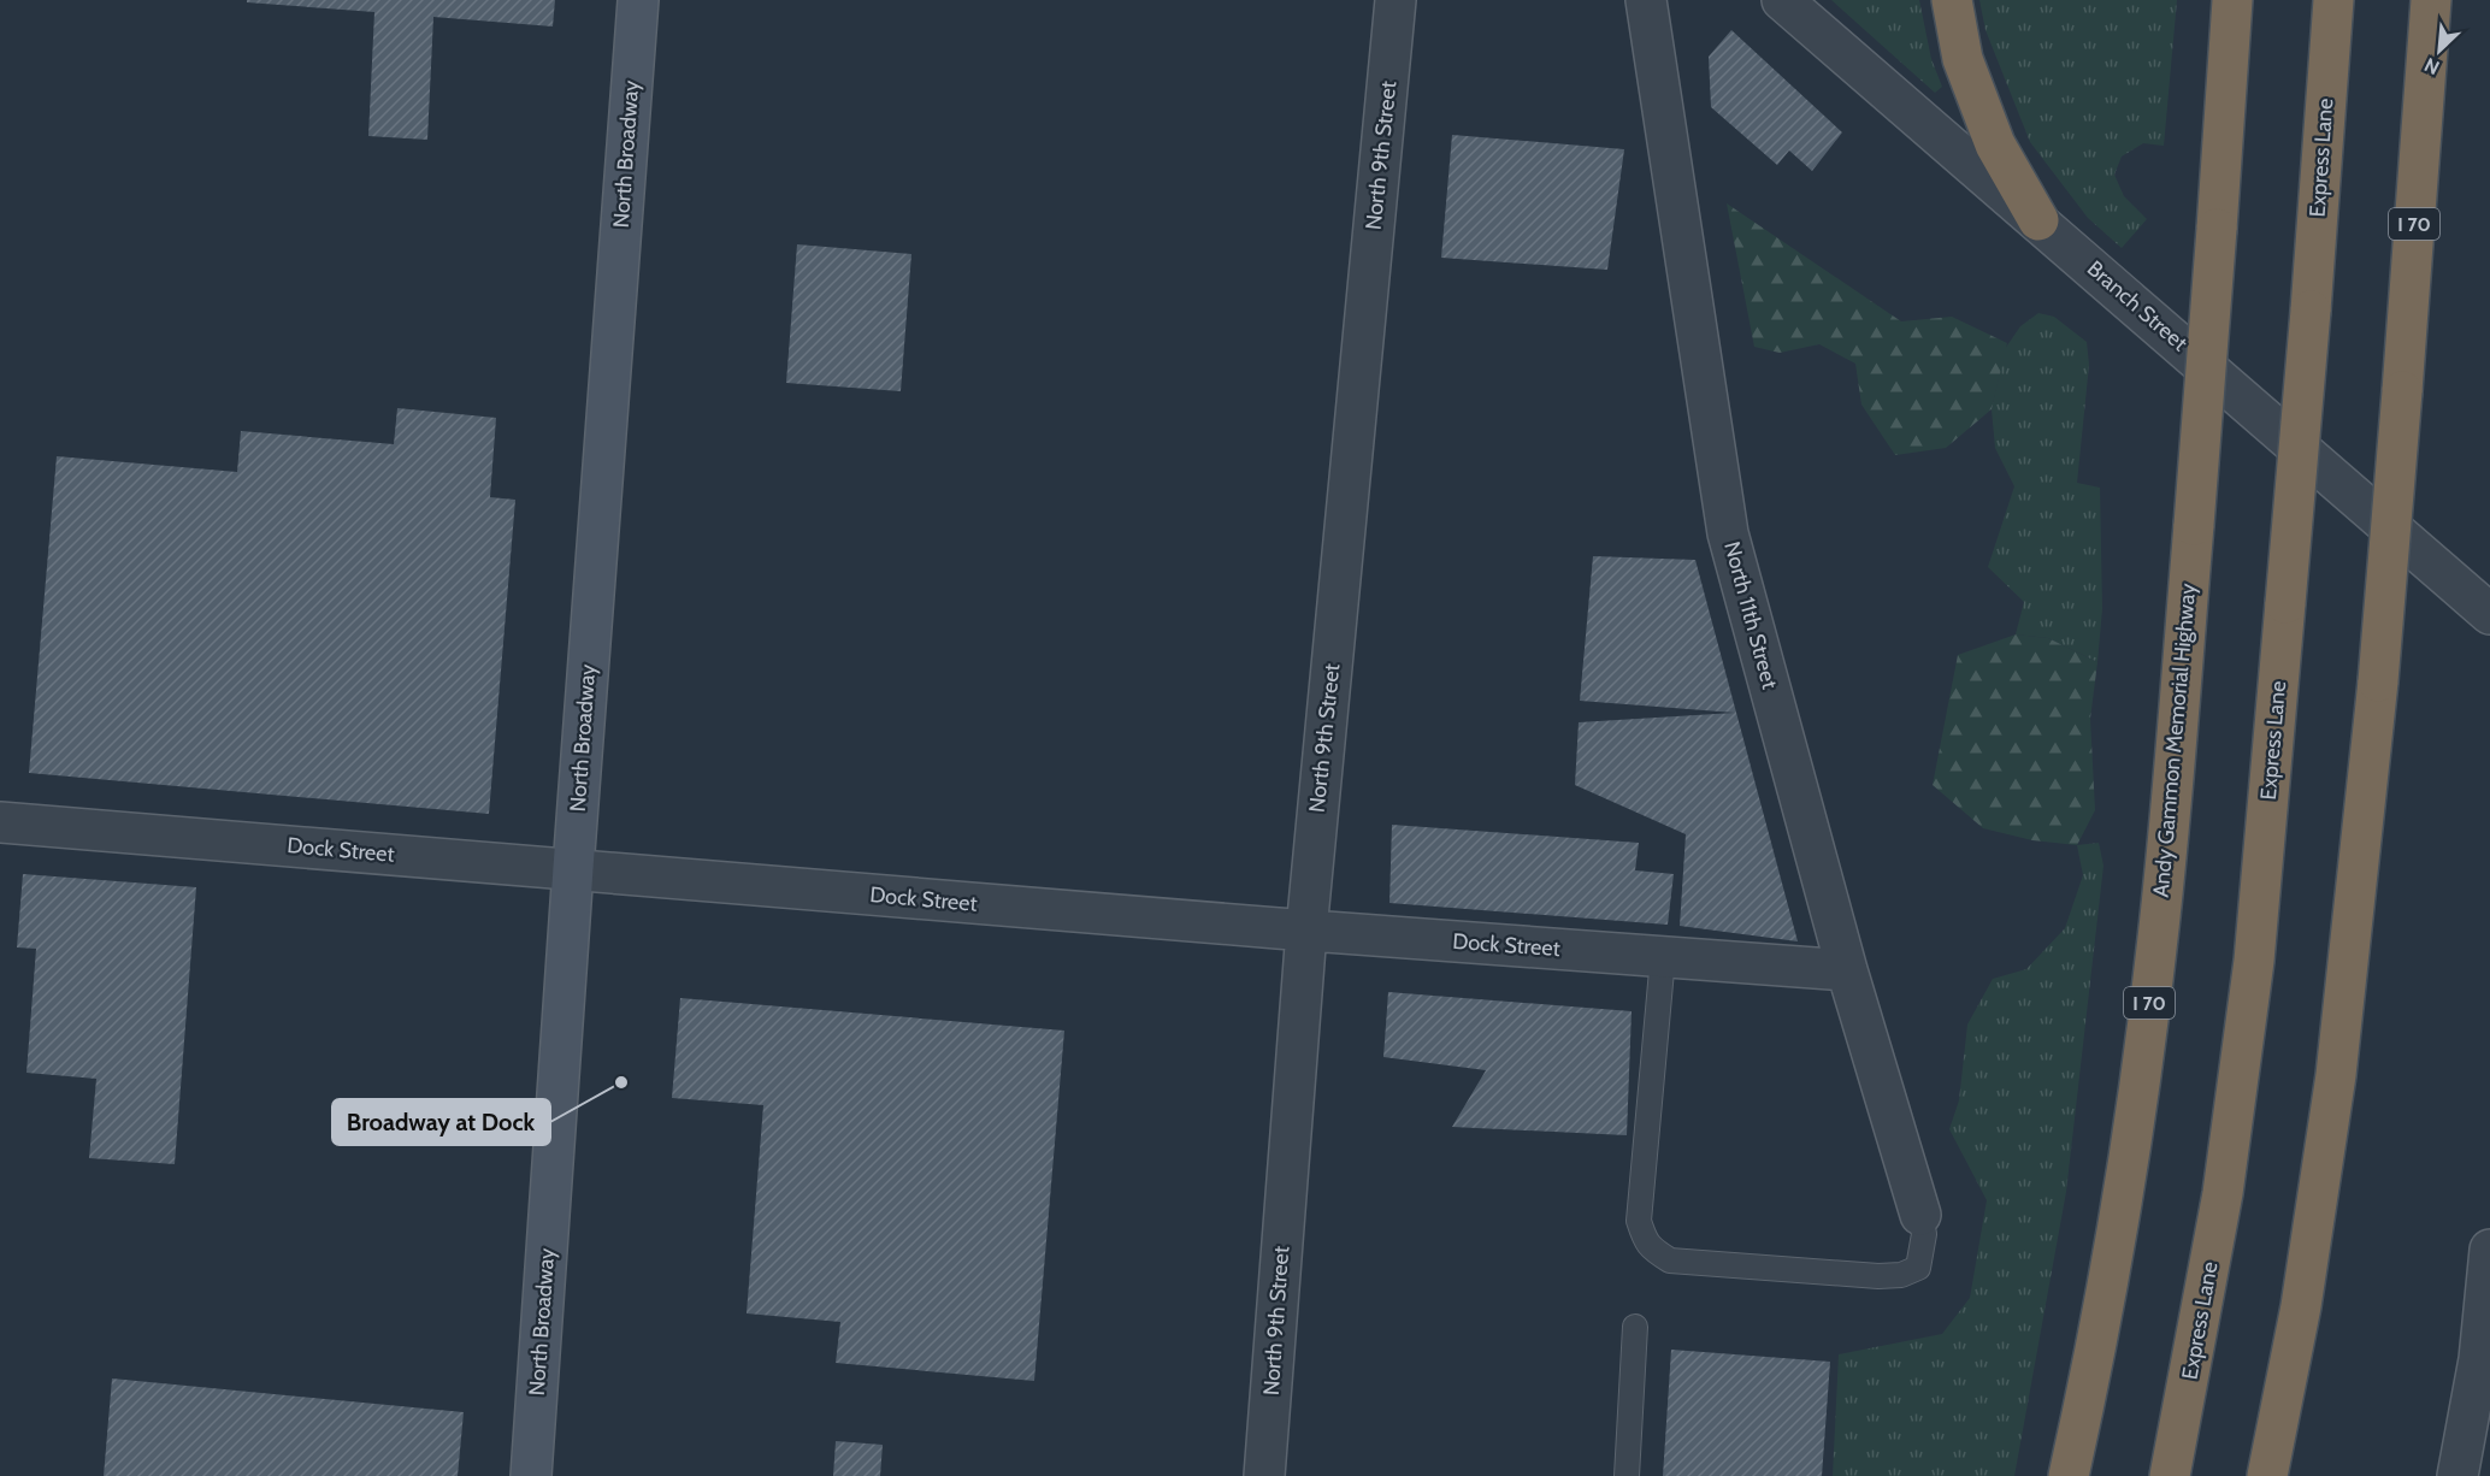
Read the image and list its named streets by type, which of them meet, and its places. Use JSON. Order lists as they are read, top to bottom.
{
  "streets": {
    "highway": ["Express Lane", "I 70", "Andy Gammon Memorial Highway"],
    "main road": ["North Broadway"],
    "street": [
      "North 9th Street",
      "Branch Street",
      "North 11th Street",
      "Dock Street"
    ]
  },
  "crossings": [
    ["North Broadway", "Dock Street"],
    ["North 9th Street", "Dock Street"],
    ["North 11th Street", "Dock Street"]
  ],
  "places": ["Broadway at Dock"],
  "north": "bottom left"
}
